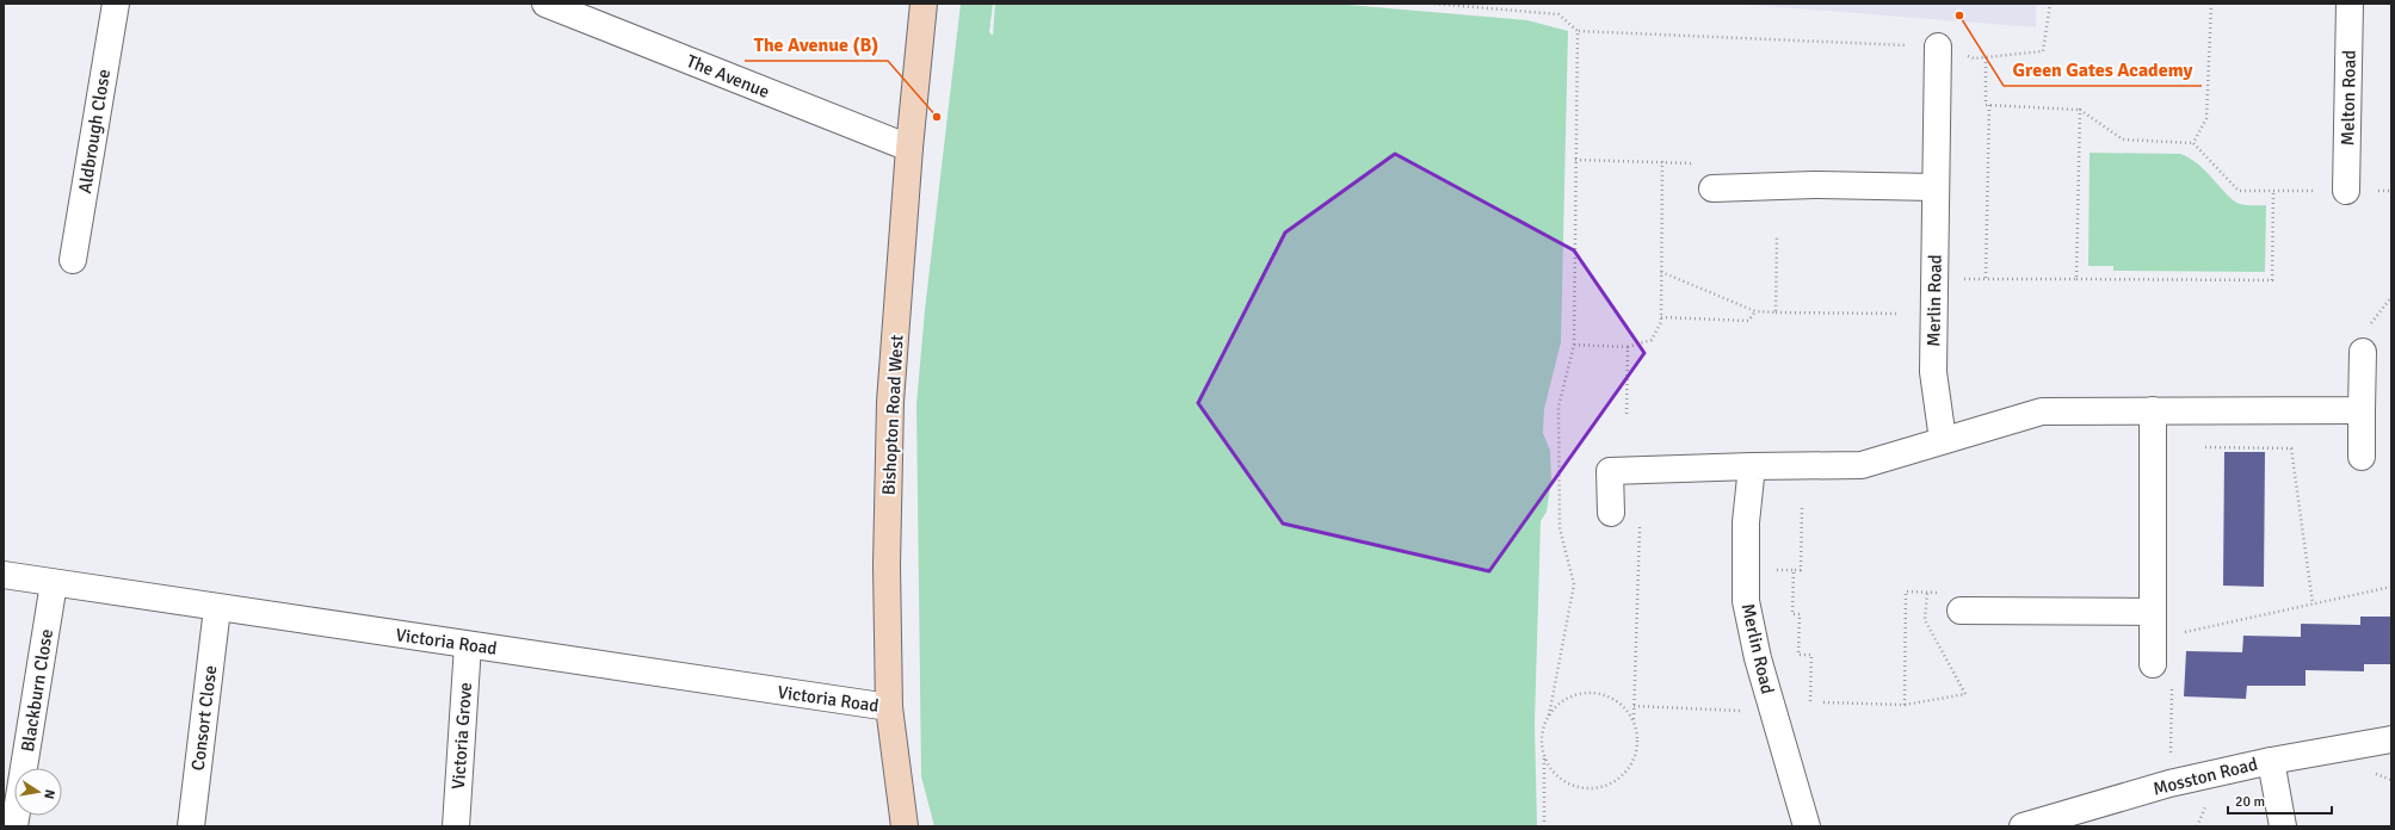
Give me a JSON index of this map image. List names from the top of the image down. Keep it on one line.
{"streets":{"street":["The Avenue","Melton Road","Aldbrough Close","Merlin Road","Bishopton Road West","Victoria Road","Blackburn Close","Consort Close","Victoria Grove","Mosston Road"]},"crossings":[["The Avenue","Bishopton Road West"],["Bishopton Road West","Victoria Road"],["Victoria Road","Blackburn Close"],["Victoria Road","Consort Close"],["Victoria Road","Victoria Grove"]],"places":["Green Gates Academy","The Avenue (B)"],"scale_bar":"20 m","north":"right"}
